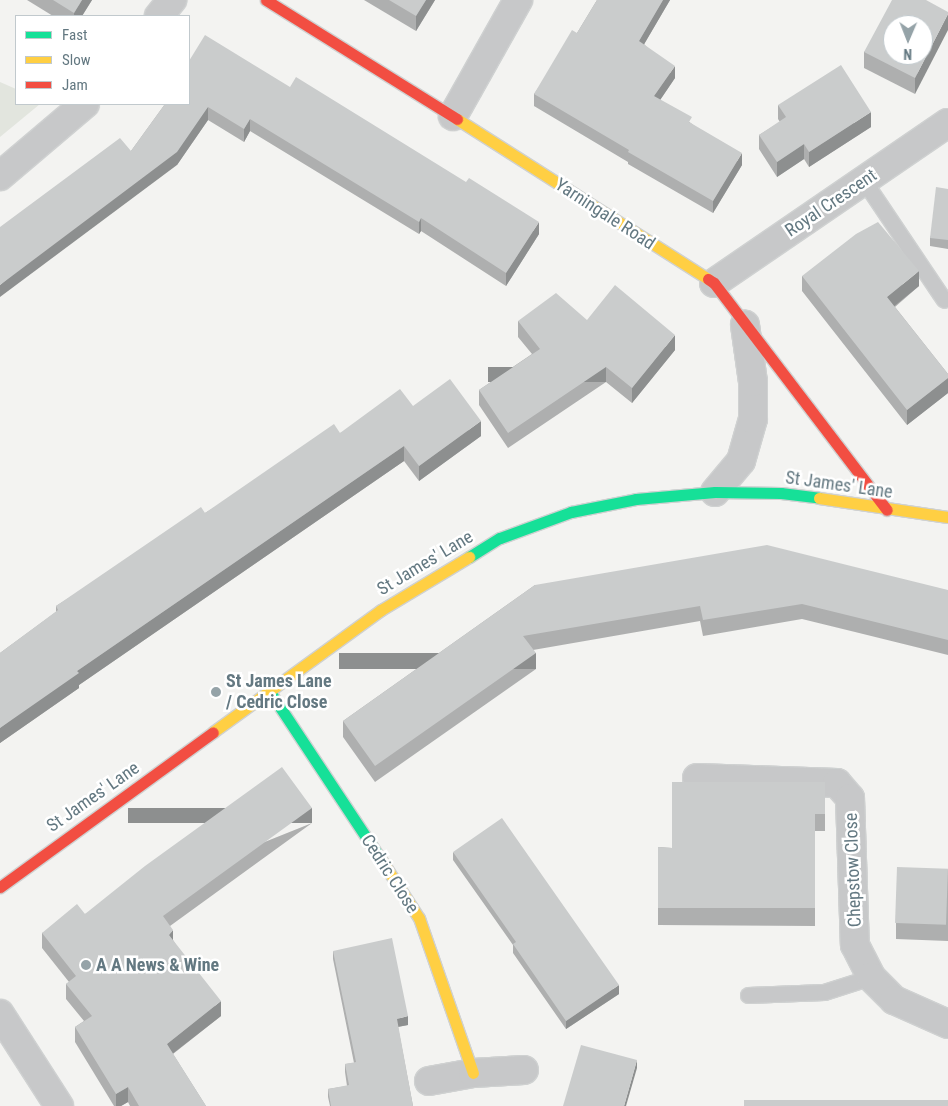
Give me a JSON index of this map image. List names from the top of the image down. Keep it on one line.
{"streets":{"street":["Royal Crescent","Yarningale Road","St James' Lane","Chepstow Close","Cedric Close"]},"crossings":[["Royal Crescent","Yarningale Road"],["Yarningale Road","St James' Lane"],["St James' Lane","Cedric Close"]],"places":["St James Lane / Cedric Close","A A News & Wine"],"legend":["Fast","Slow","Jam"],"north":"bottom"}
